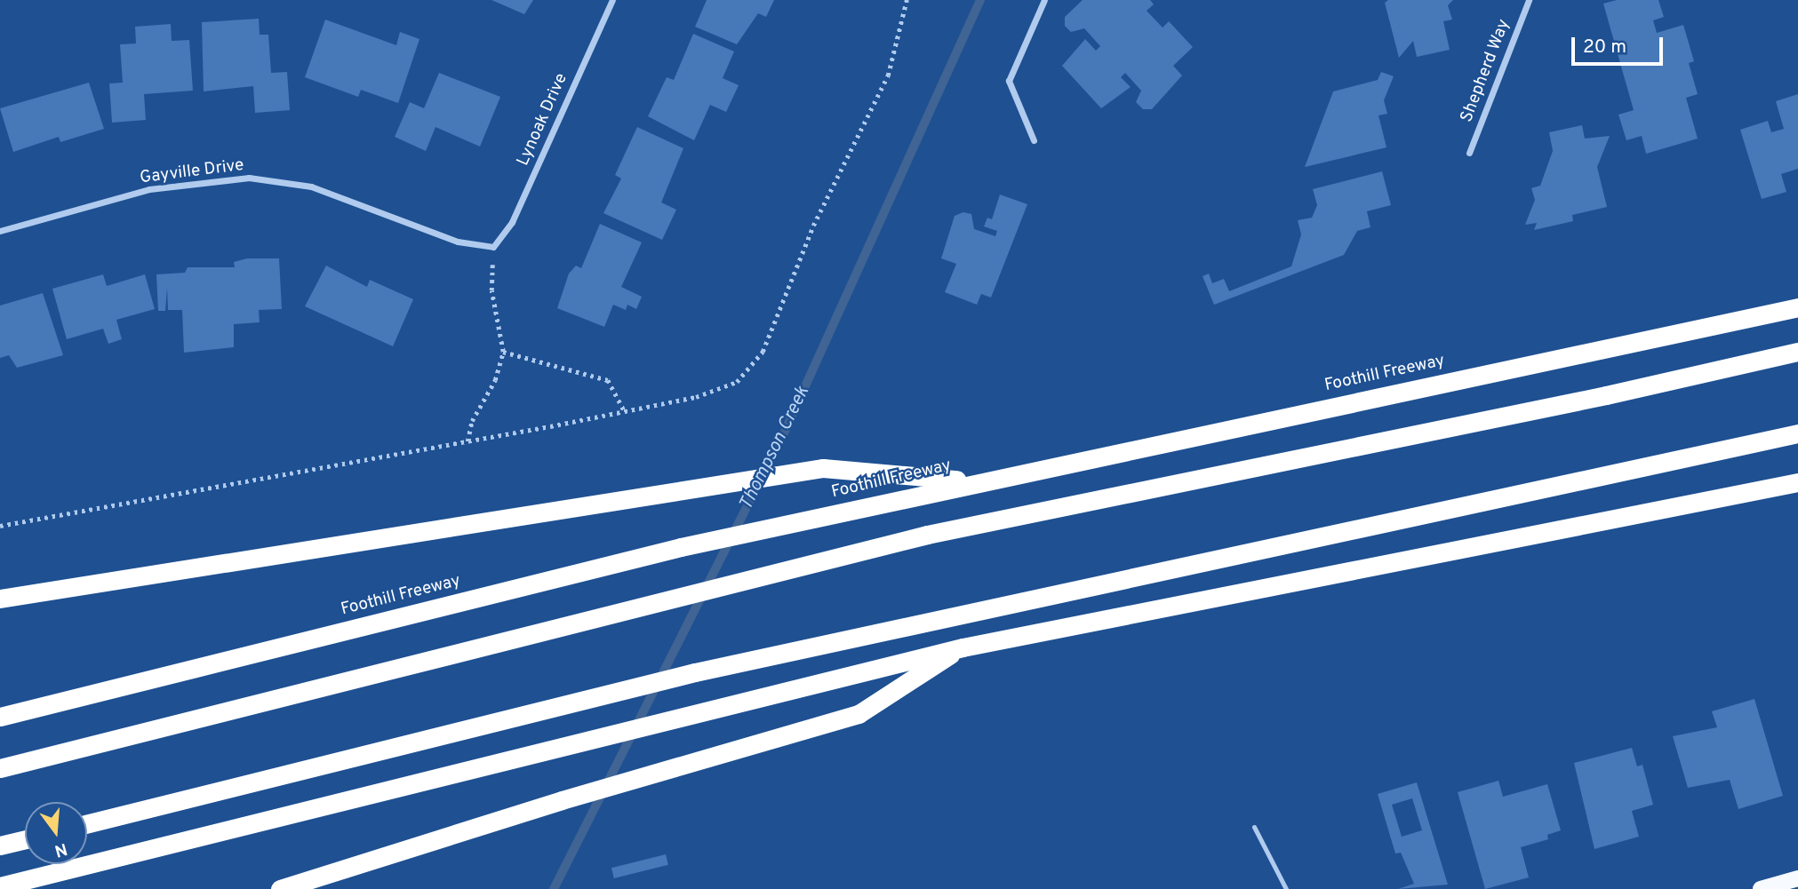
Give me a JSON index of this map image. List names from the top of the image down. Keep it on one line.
{"streets":{"highway":["Foothill Freeway"],"street":["Shepherd Way","Lynoak Drive","Gayville Drive"]},"crossings":[["Lynoak Drive","Gayville Drive"]],"water":["Thompson Creek"],"scale_bar":"20 m","north":"bottom"}
